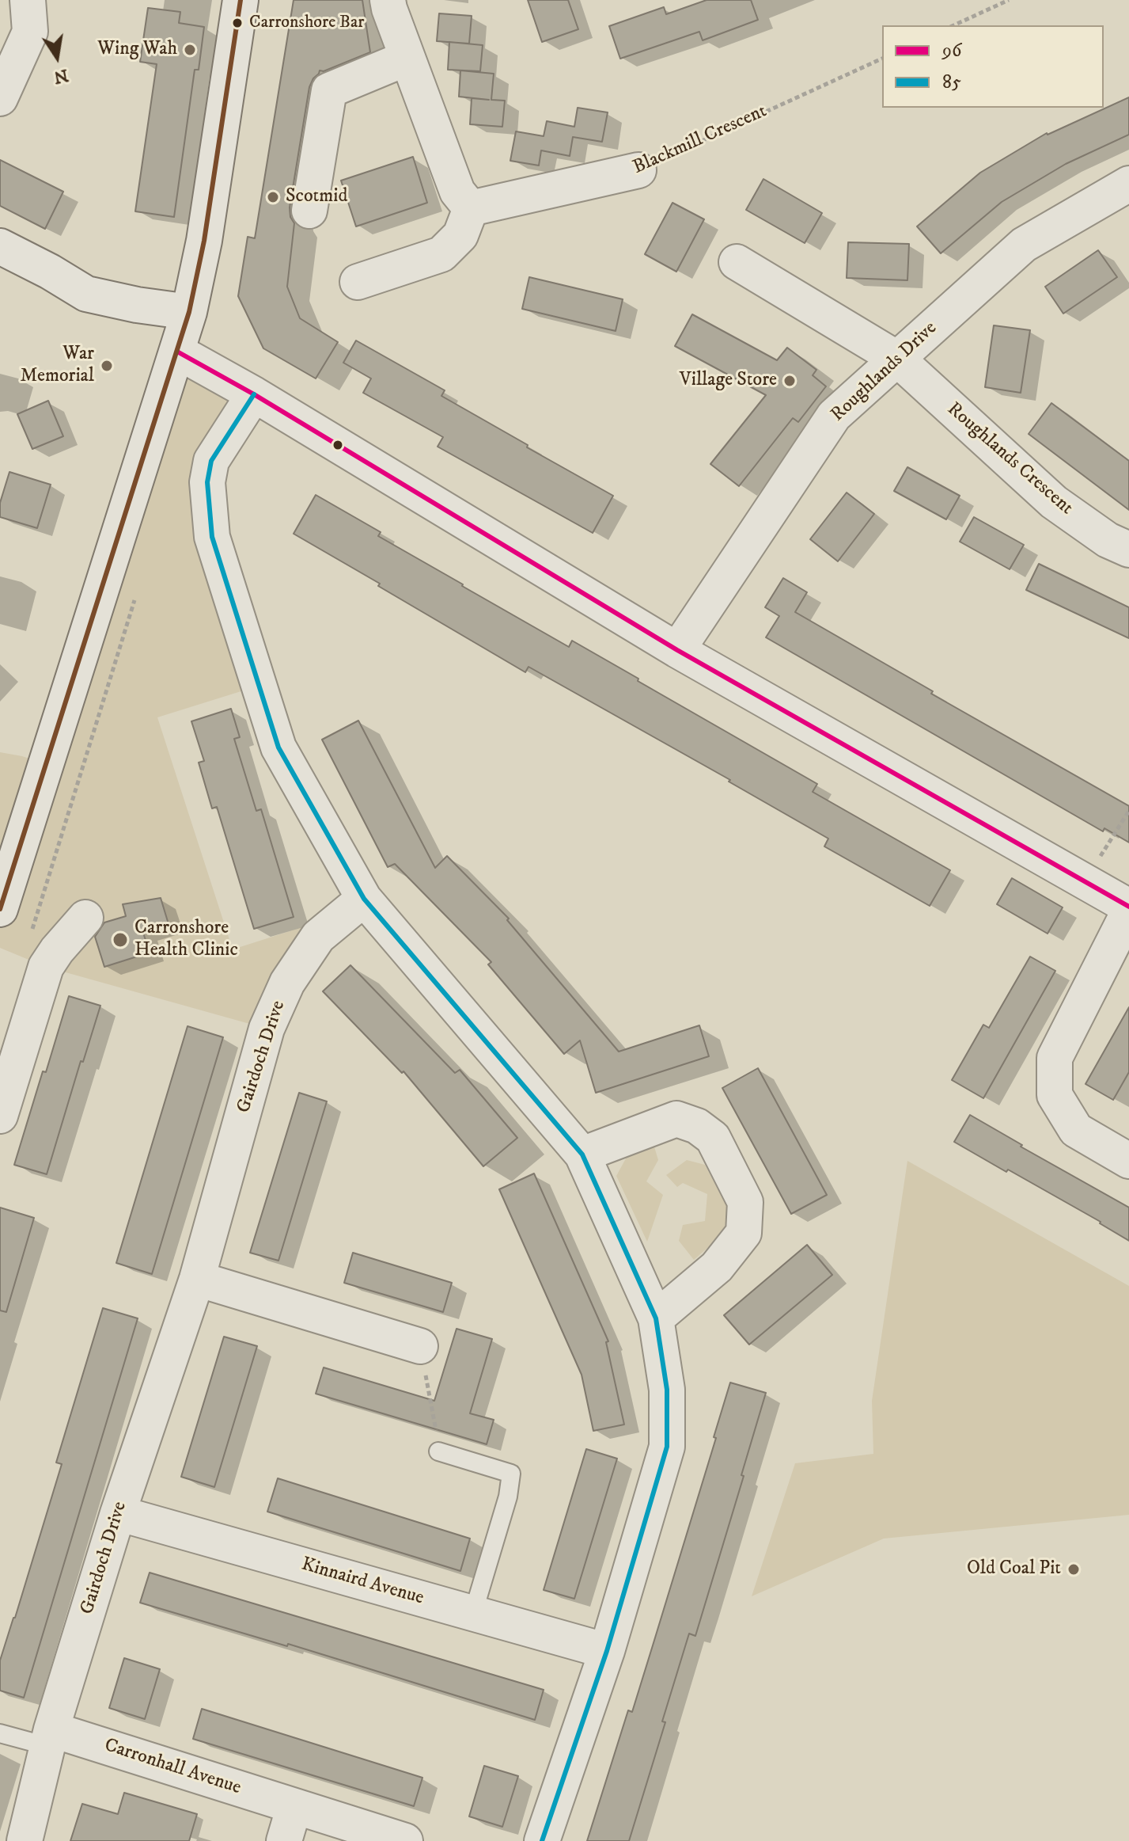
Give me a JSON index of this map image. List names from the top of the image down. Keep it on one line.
{"streets":{"street":["Blackmill Crescent","Roughlands Drive","Roughlands Crescent","Gairdoch Drive","Kinnaird Avenue","Carronhall Avenue"]},"crossings":[["Roughlands Drive","Roughlands Crescent"],["Gairdoch Drive","Kinnaird Avenue"],["Gairdoch Drive","Carronhall Avenue"]],"places":["Carronshore Bar","Wing Wah","Scotmid","War Memorial","Village Store","Carronshore Health Clinic","Old Coal Pit"],"lines":["transit line 96","transit line 85"],"legend":["96","85"],"north":"bottom"}
